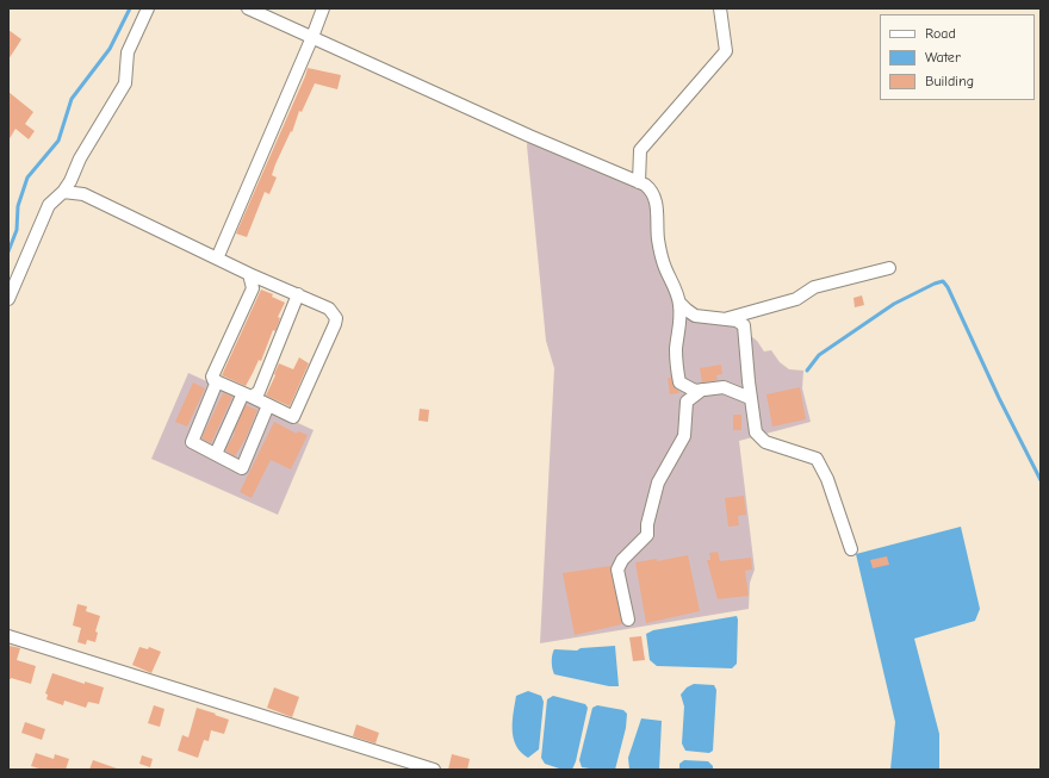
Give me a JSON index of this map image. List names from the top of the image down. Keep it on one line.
{"legend":["Road","Water","Building"]}
